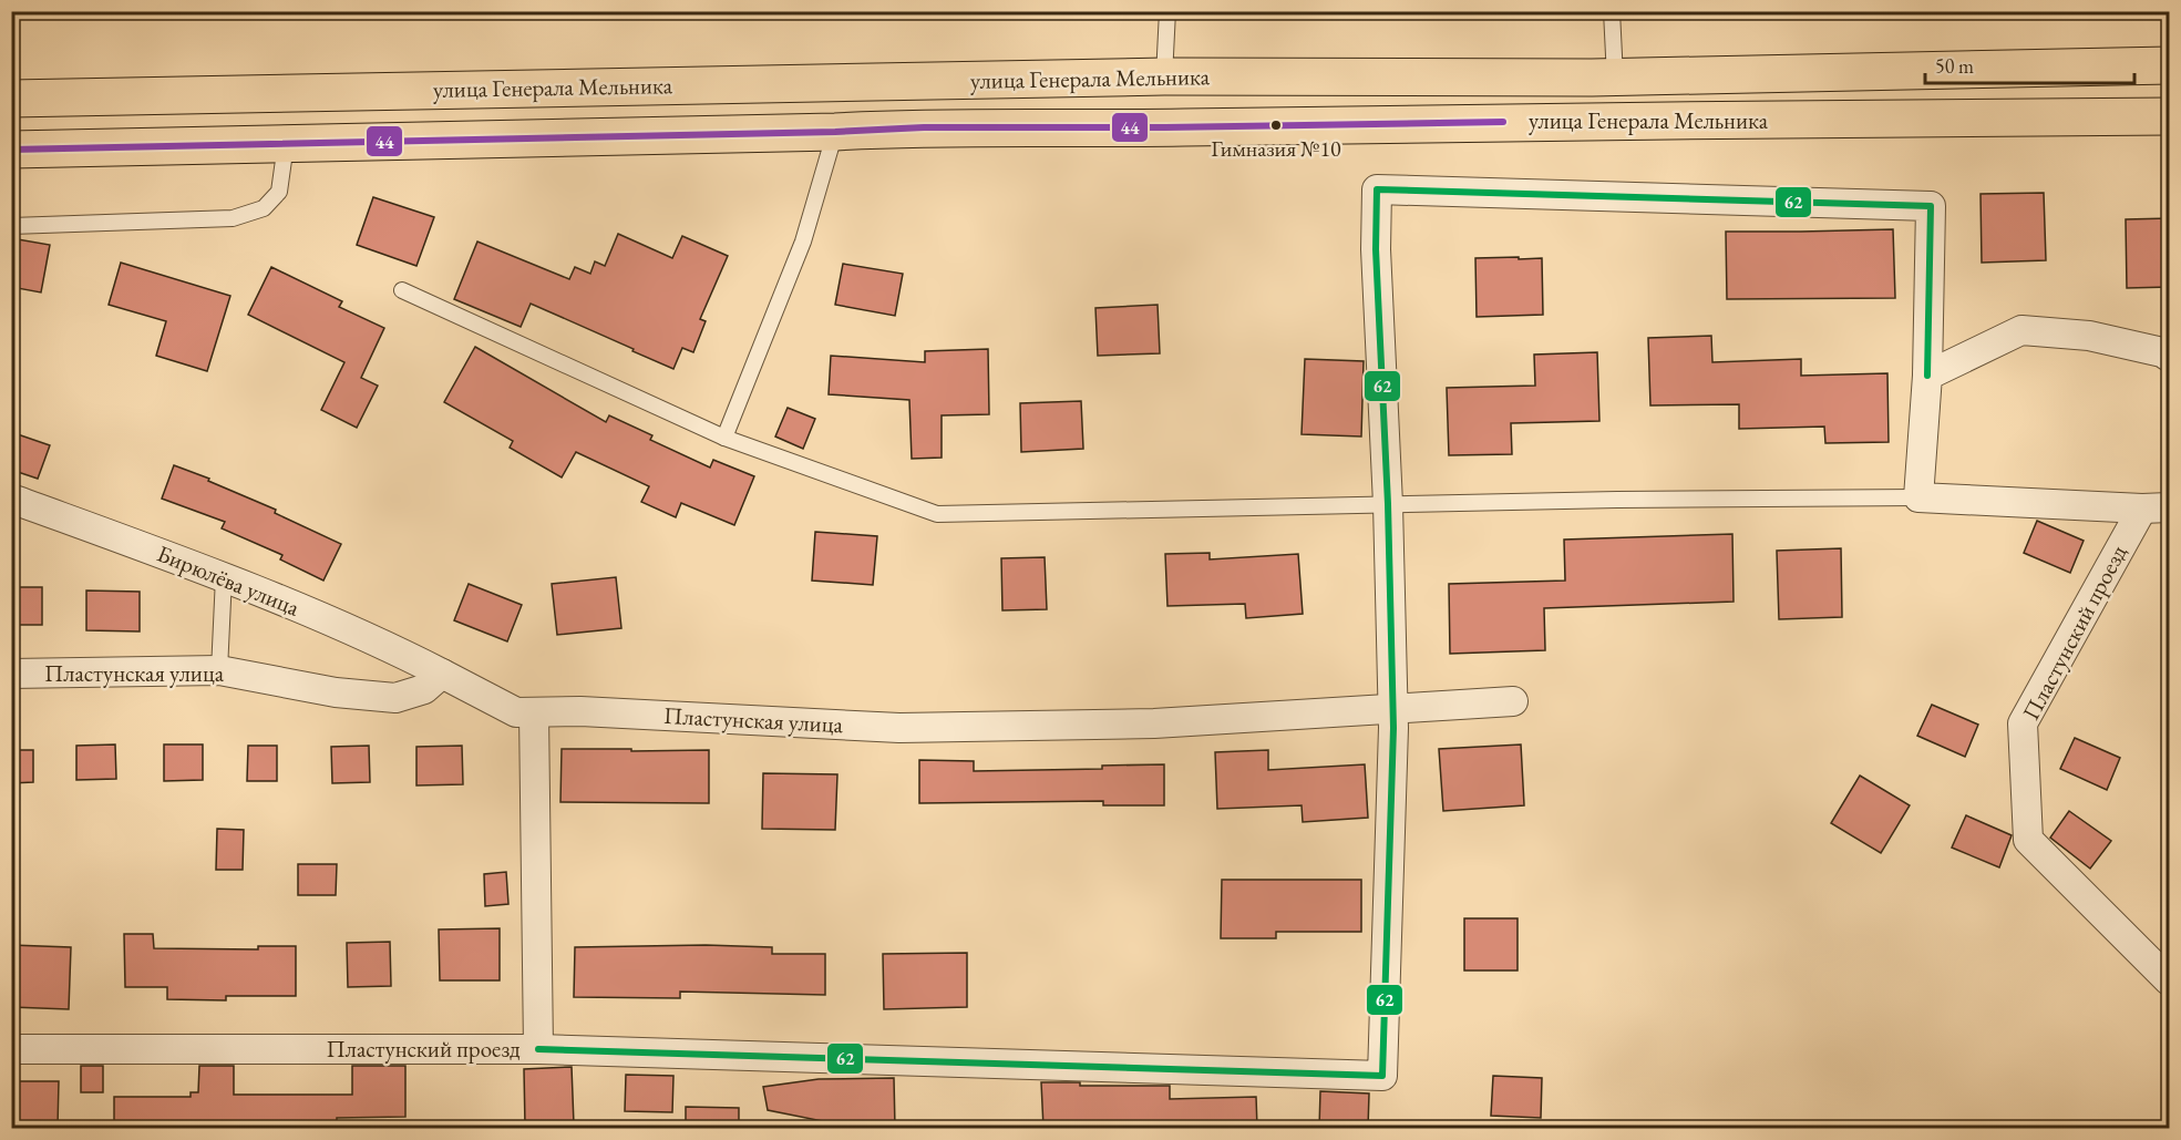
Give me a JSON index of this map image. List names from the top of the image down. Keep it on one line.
{"streets":{"main road":["улица Генерала Мельника"],"street":["Бирюлёва улица","Пластунский проезд","Пластунская улица"]},"crossings":[["Бирюлёва улица","Пластунская улица"],["Пластунский проезд","Пластунская улица"]],"places":["Гимназия №10"],"lines":["transit line 44","transit line 62"],"scale_bar":"50 m"}
